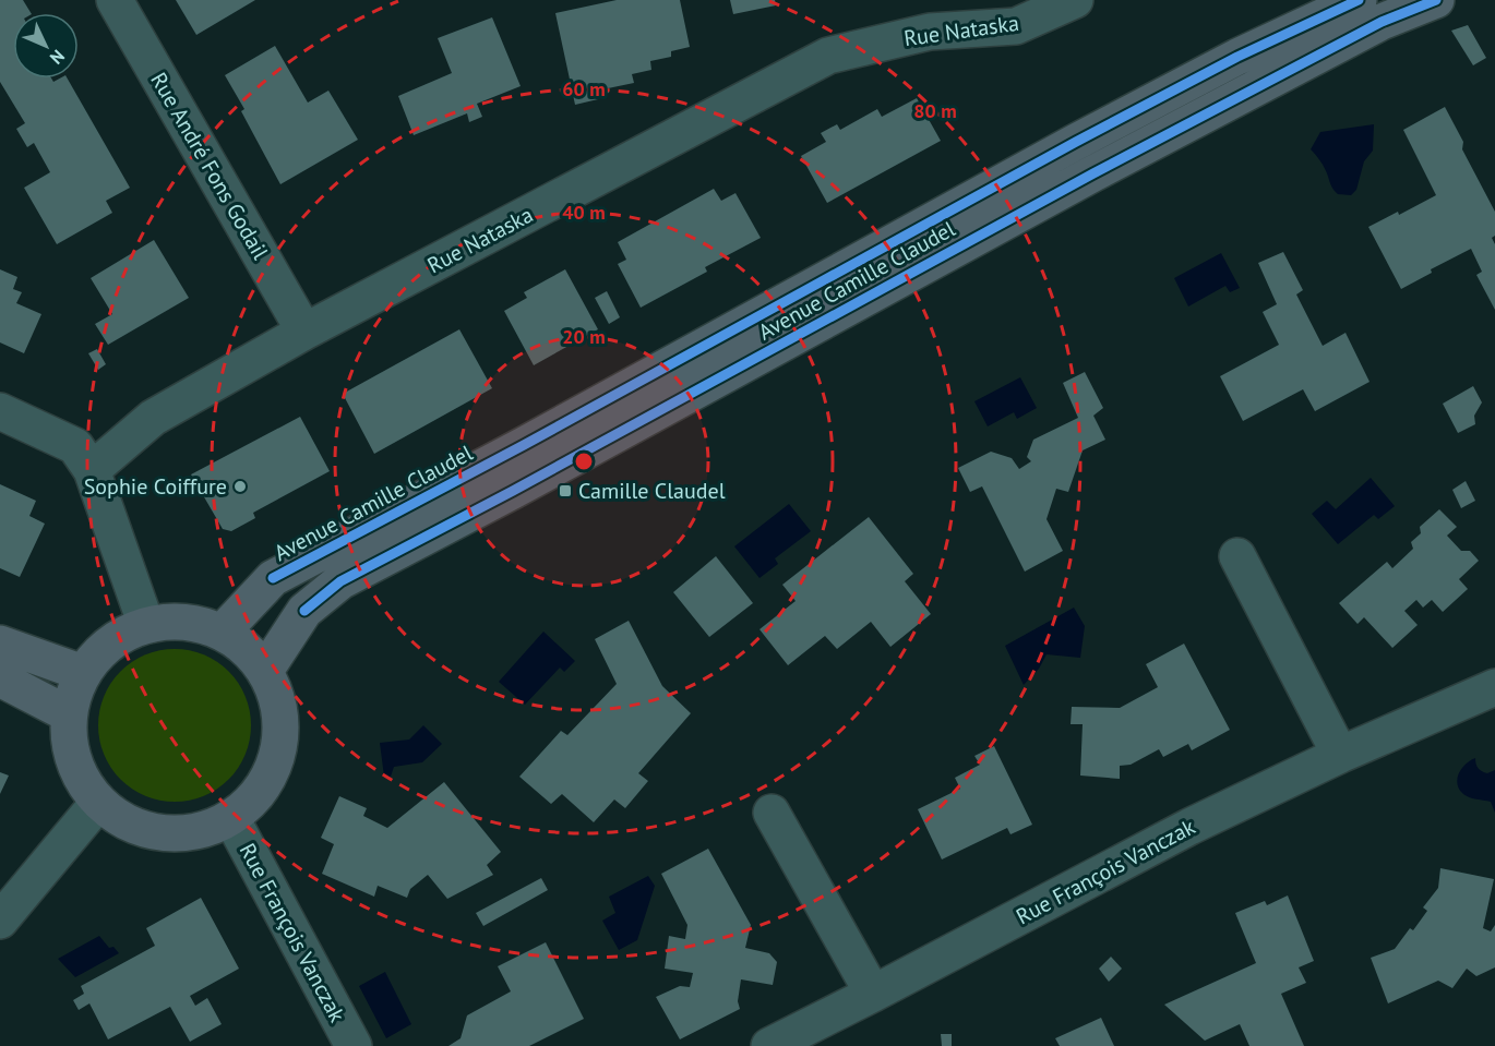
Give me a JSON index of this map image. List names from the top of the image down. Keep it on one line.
{"streets":{"main road":["Avenue Camille Claudel"],"street":["Rue Nataska","Rue André Fons Godail","Rue François Vanczak"]},"crossings":[["Rue Nataska","Rue André Fons Godail"],["Avenue Camille Claudel","Rue François Vanczak"]],"places":{"other":["Sophie Coiffure"],"transit":["Camille Claudel"]},"north":"bottom right","rings":["60 m","80 m","40 m","20 m"]}
